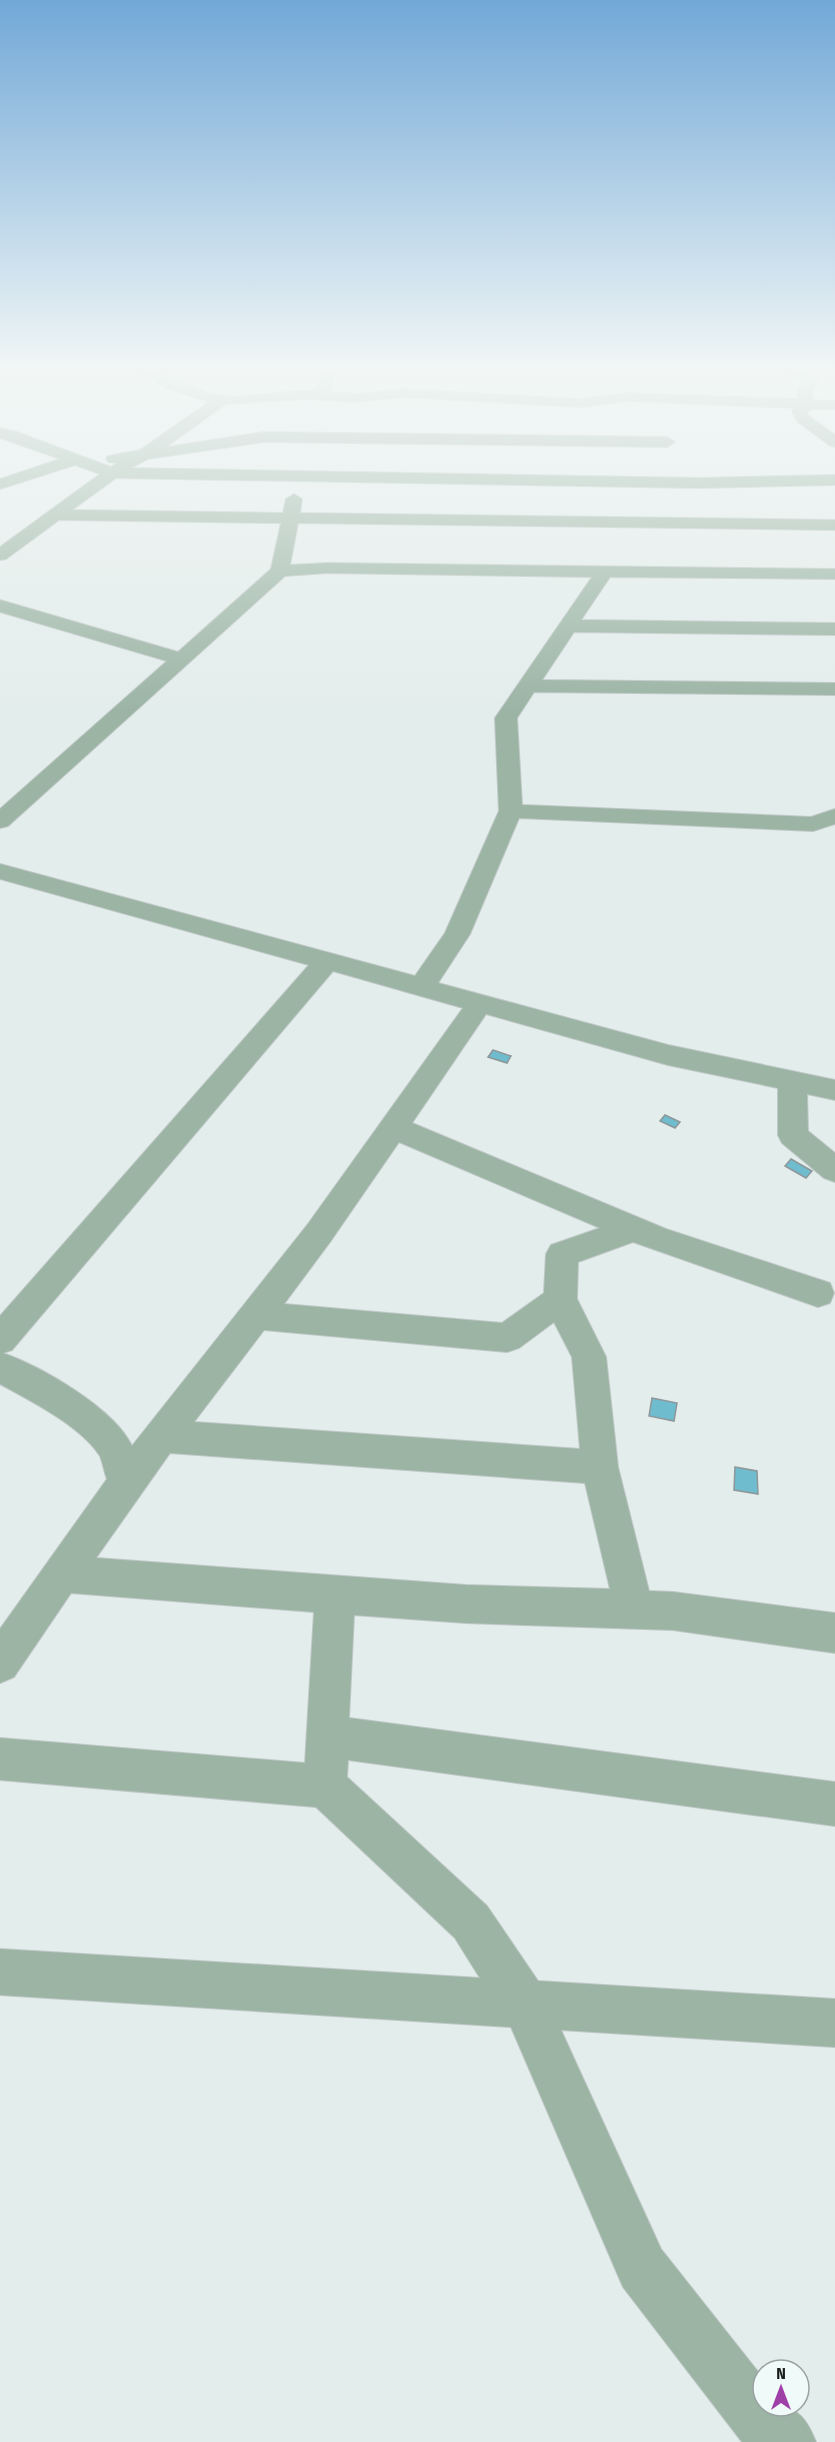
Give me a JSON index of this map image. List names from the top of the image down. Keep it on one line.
{"north":"top"}
